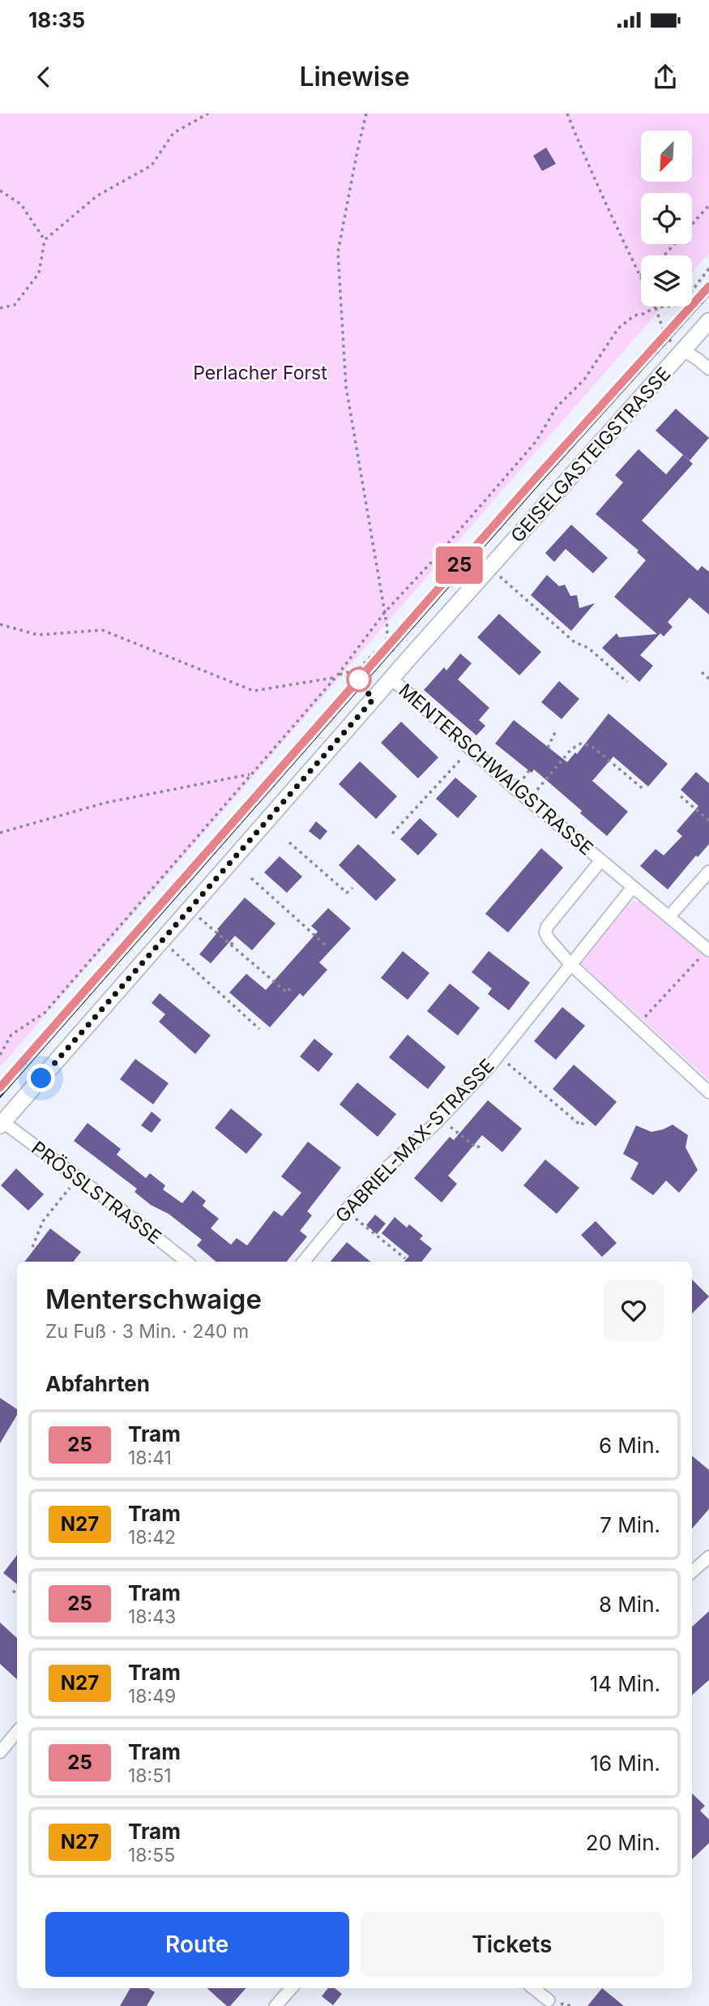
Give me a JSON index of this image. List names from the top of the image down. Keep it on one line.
{"streets":{"main road":["GEISELGASTEIGSTRASSE"],"street":["MENTERSCHWAIGSTRASSE","GABRIEL-MAX-STRASSE","PRÖSSLSTRASSE"]},"crossings":[["GEISELGASTEIGSTRASSE","MENTERSCHWAIGSTRASSE"],["GEISELGASTEIGSTRASSE","PRÖSSLSTRASSE"],["MENTERSCHWAIGSTRASSE","GABRIEL-MAX-STRASSE"]],"parks":["Perlacher Forst"],"lines":["tram line 25"],"north":"bottom left","page":{"status":"18:35","header":"Linewise","on_map":"25","heading":[["Menterschwaige","Zu Fuß · 3 Min. · 240 m"],"Abfahrten"],"list":[{"mark":"25","name":"Tram","note":"18:41","value":"6 Min."},{"mark":"N27","name":"Tram","note":"18:42","value":"7 Min."},{"mark":"25","name":"Tram","note":"18:43","value":"8 Min."},{"mark":"N27","name":"Tram","note":"18:49","value":"14 Min."},{"mark":"25","name":"Tram","note":"18:51","value":"16 Min."},{"mark":"N27","name":"Tram","note":"18:55","value":"20 Min."}],"buttons":["Route","Tickets"]}}
